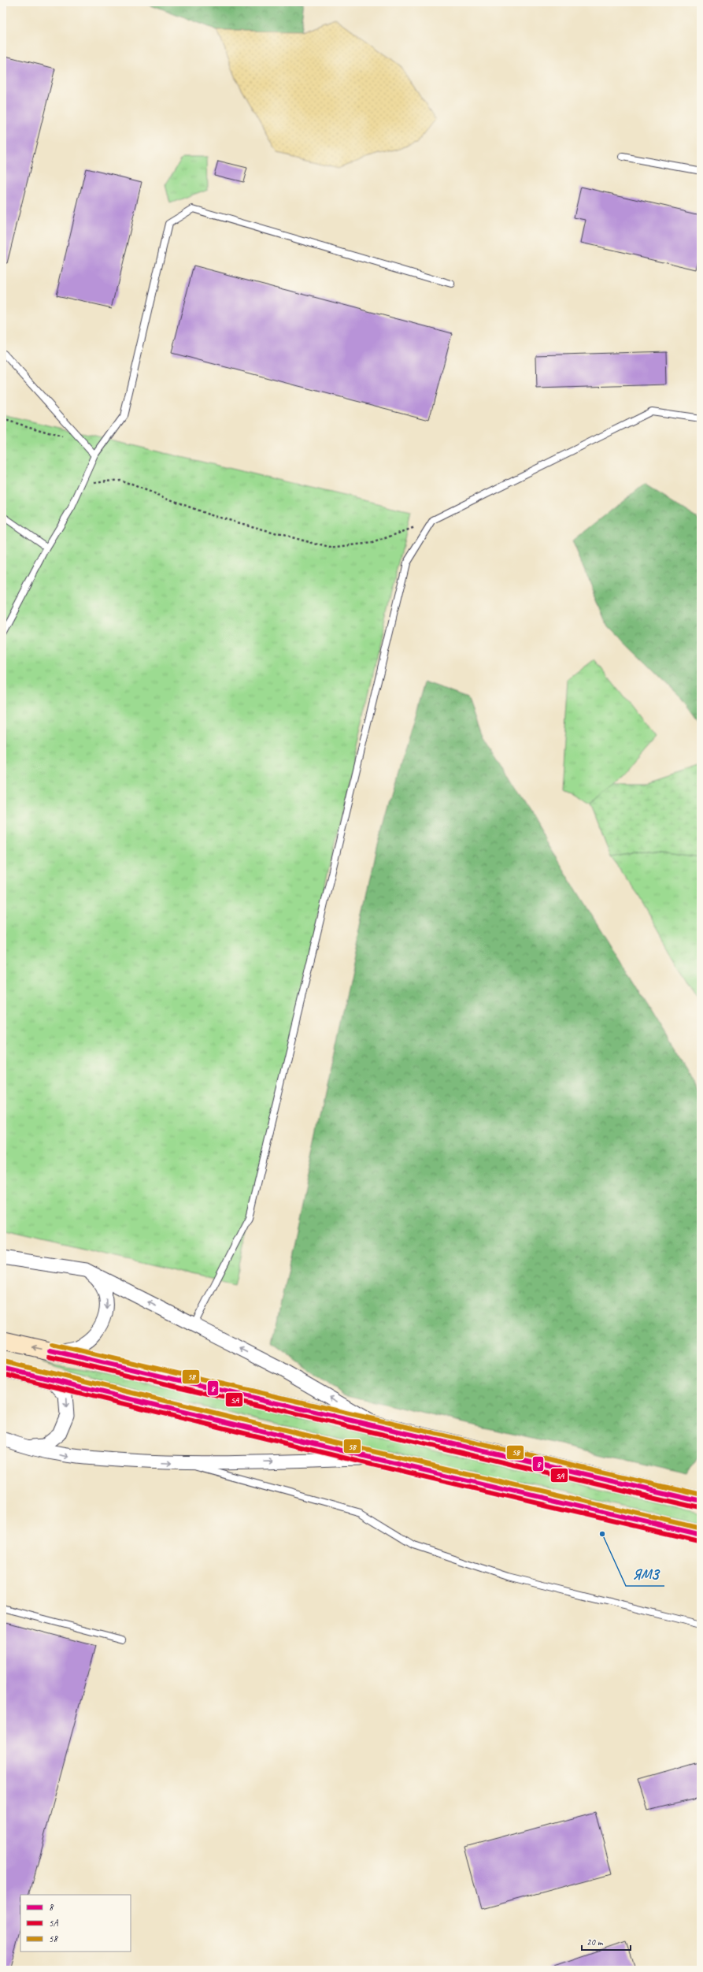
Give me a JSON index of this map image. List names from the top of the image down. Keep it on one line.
{"places":["ЯМЗ"],"lines":["transit line 58","transit line 8","transit line 5А"],"legend":["8","5А","58"],"scale_bar":"20 m"}
